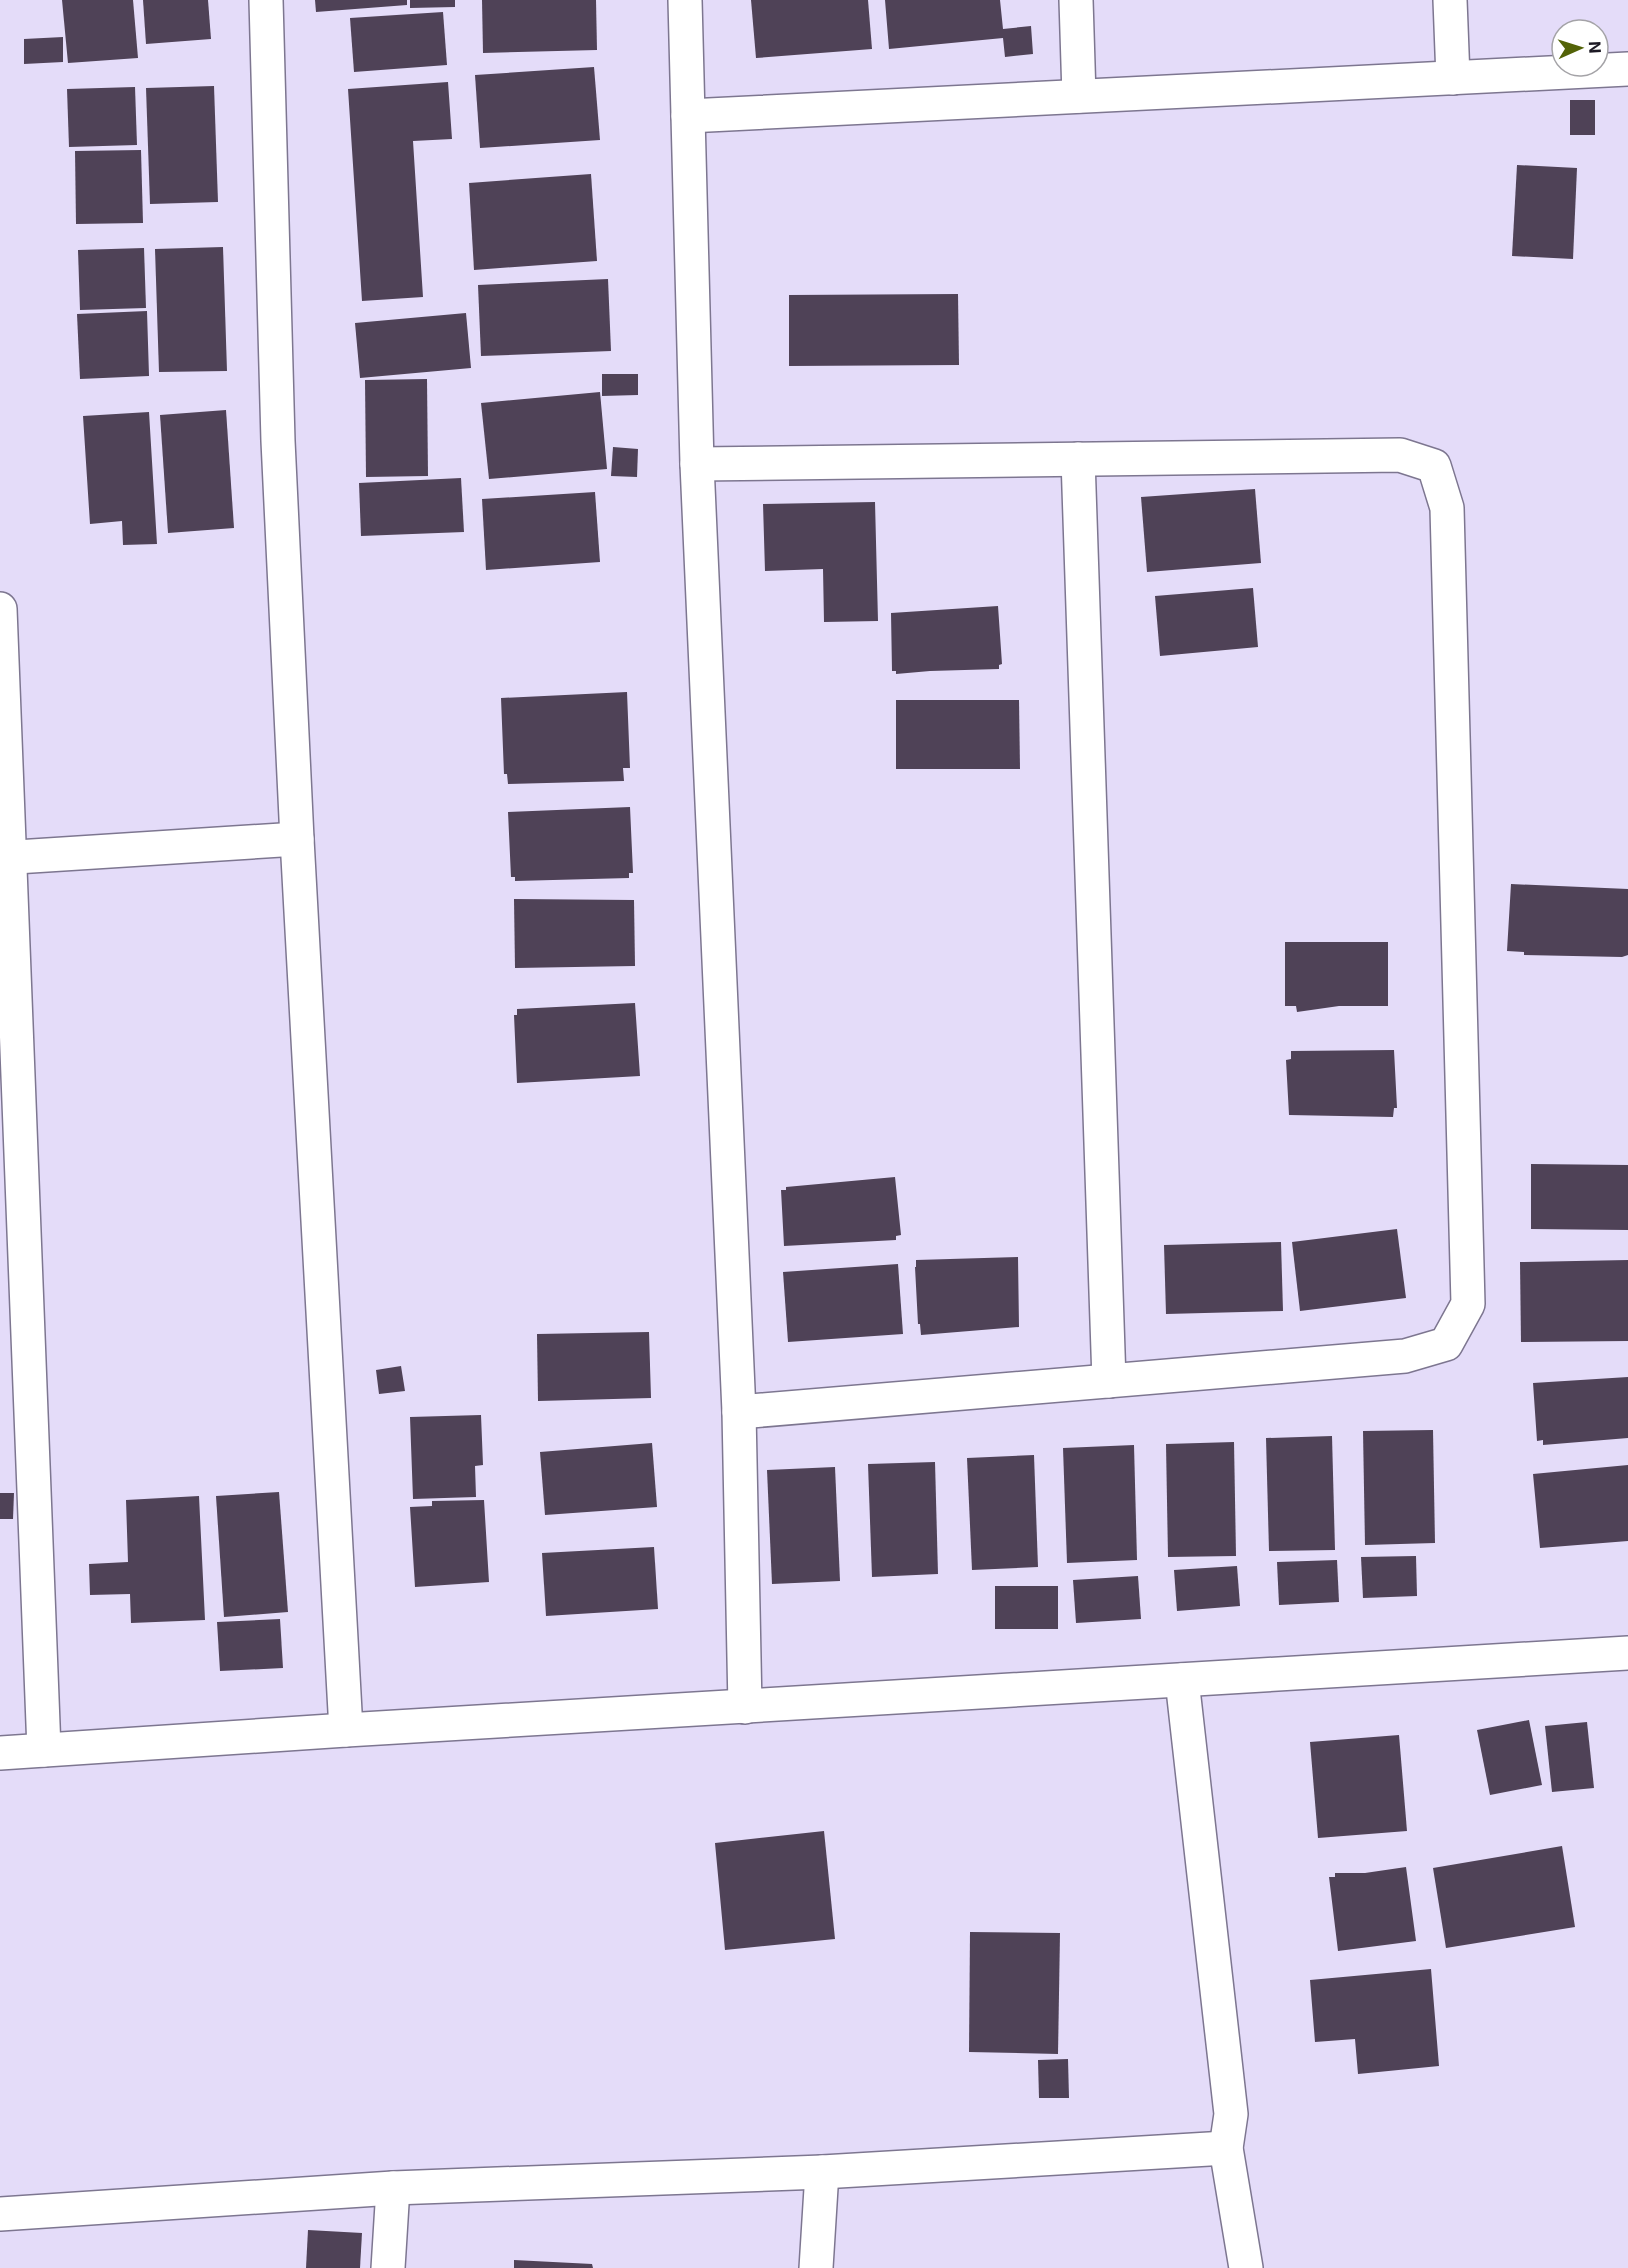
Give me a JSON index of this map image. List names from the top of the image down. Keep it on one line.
{"north":"right"}
